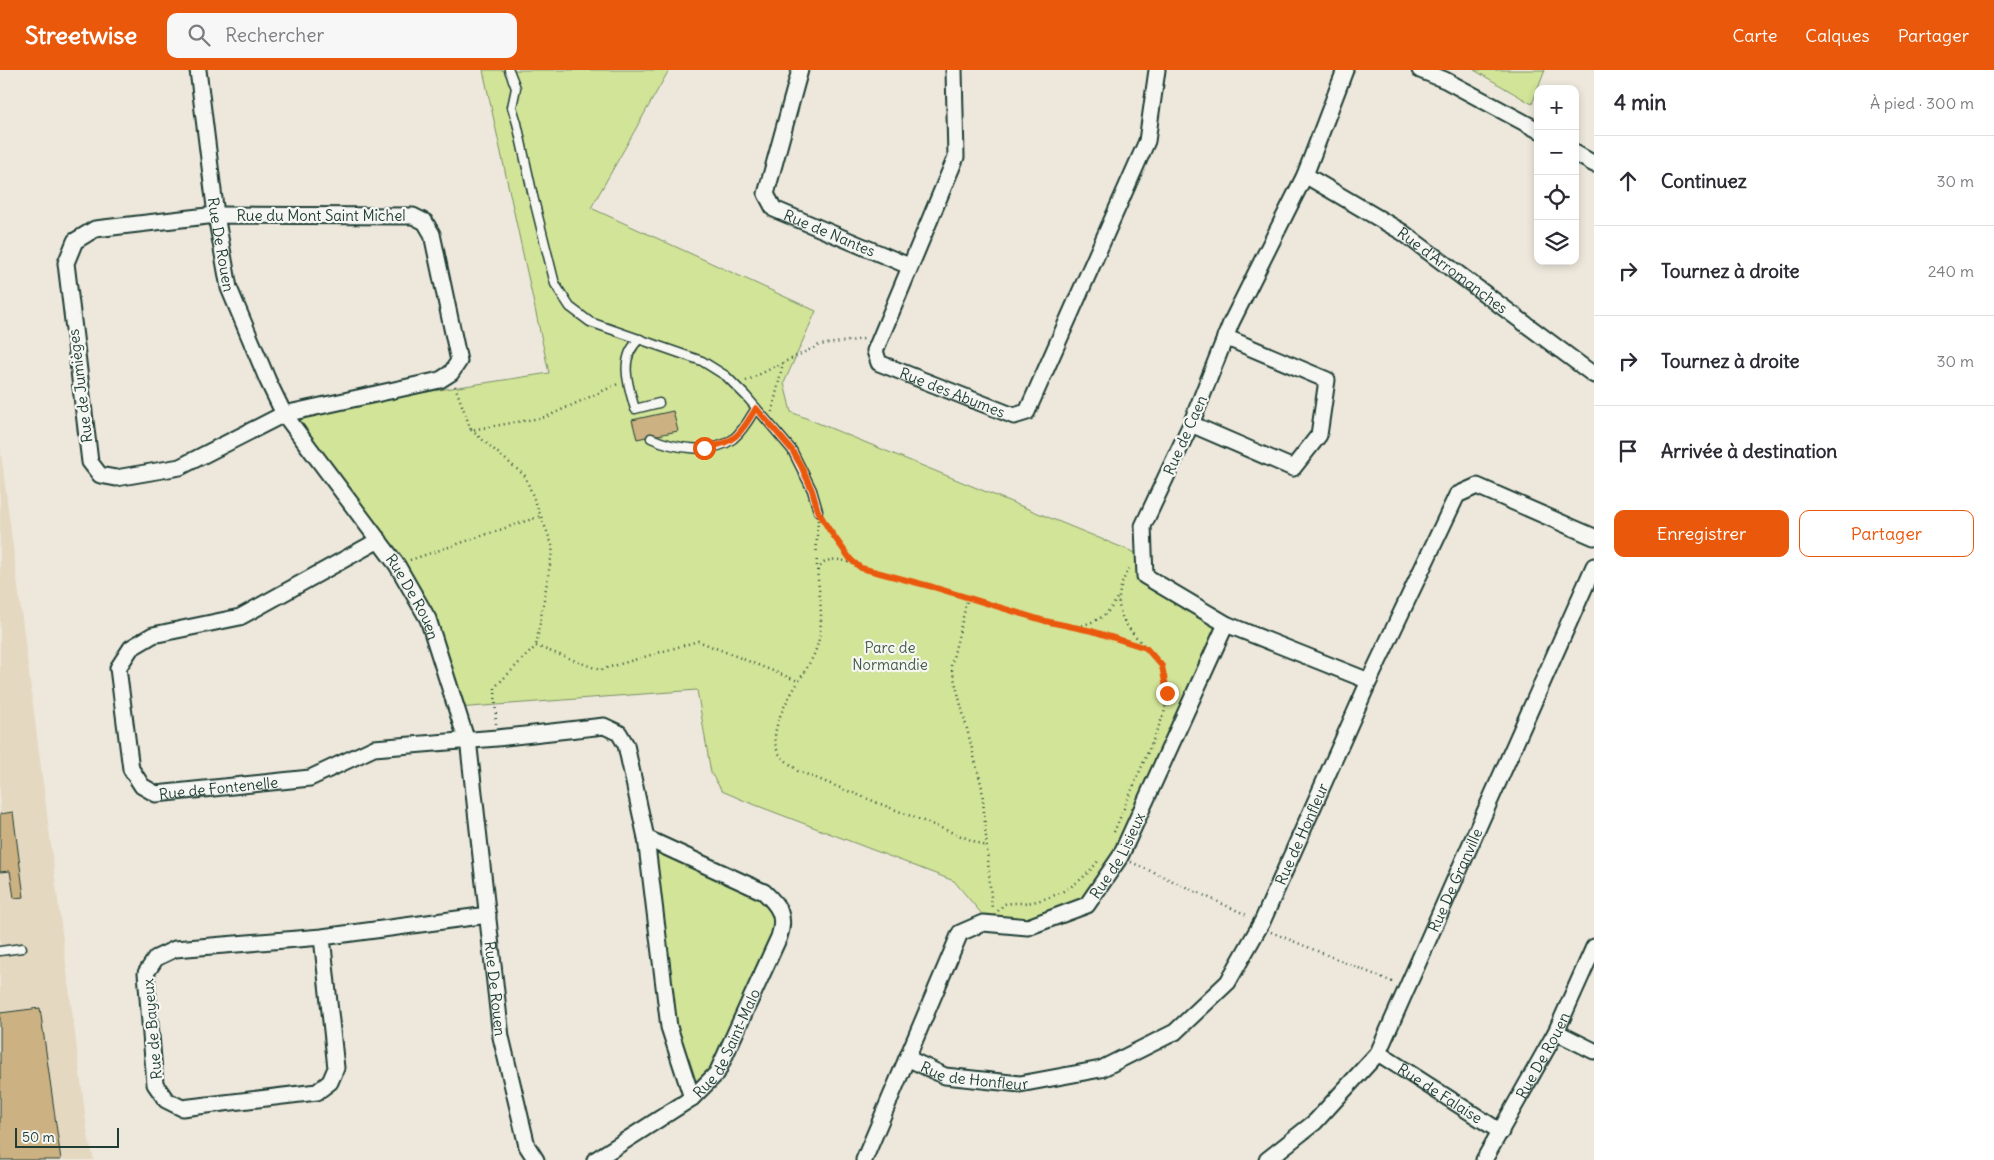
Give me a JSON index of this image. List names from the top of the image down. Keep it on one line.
{"streets":{"street":["Rue du Mont Saint Michel","Rue de Nantes","Rue De Rouen","Rue d'Arromanches","Rue de Jumièges","Rue des Abymes","Rue de Caen","Rue de Fontenelle","Rue de Honfleur","Rue de Lisieux","Rue De Granville","Rue de Bayeux","Rue de Saint-Malo","Rue de Falaise"]},"crossings":[["Rue du Mont Saint Michel","Rue De Rouen"],["Rue du Mont Saint Michel","Rue de Jumièges"],["Rue de Nantes","Rue des Abymes"],["Rue De Rouen","Rue de Jumièges"],["Rue De Rouen","Rue de Fontenelle"],["Rue De Rouen","Rue de Bayeux"],["Rue De Rouen","Rue de Saint-Malo"],["Rue De Rouen","Rue de Falaise"],["Rue d'Arromanches","Rue de Caen"],["Rue de Caen","Rue de Honfleur"],["Rue de Caen","Rue de Lisieux"],["Rue de Fontenelle","Rue de Saint-Malo"],["Rue de Honfleur","Rue de Lisieux"],["Rue De Granville","Rue de Falaise"]],"parks":["Parc de Normandie"],"scale_bar":"50 m","page":{"header":"Streetwise","search":"Rechercher","nav":["Carte","Calques","Partager"],"heading":["4 min","À pied · 300 m"],"map_buttons":["+","−"],"list":[["Continuez","30 m"],["Tournez à droite","240 m"],["Tournez à droite","30 m"],"Arrivée à destination"],"buttons":["Enregistrer","Partager"],"scale":"50 m"}}
